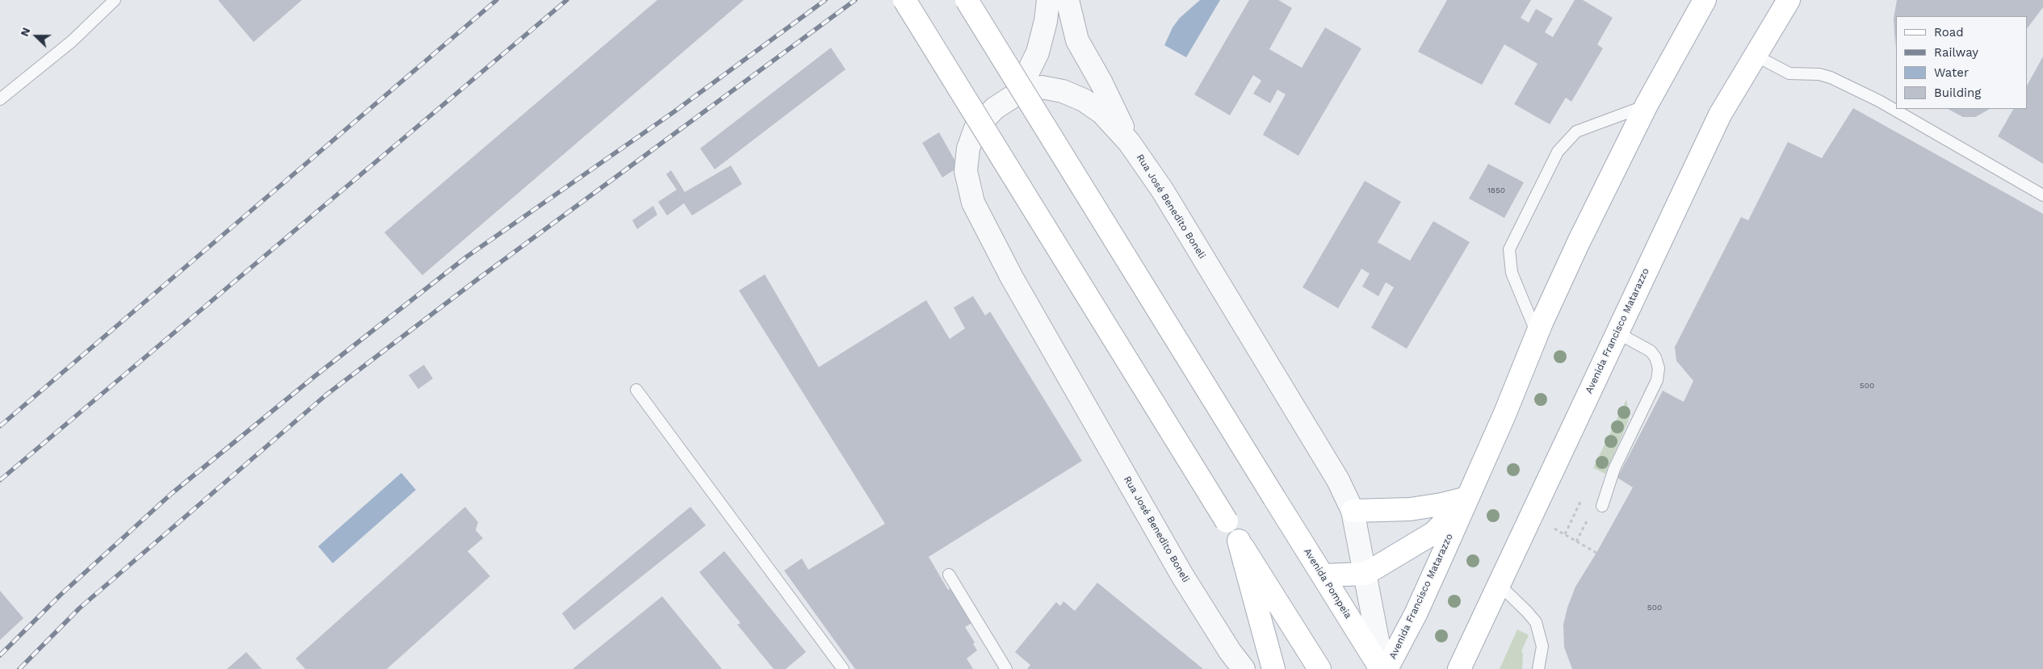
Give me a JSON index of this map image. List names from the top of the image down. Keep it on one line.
{"streets":{"main road":["Avenida Francisco Matarazzo","Avenida Pompeia"],"street":["Rua José Benedito Boneli"]},"crossings":[["Rua José Benedito Boneli","Avenida Pompeia"]],"house_numbers":["1850","500","500"],"legend":["Road","Railway","Water","Building"],"north":"left"}
